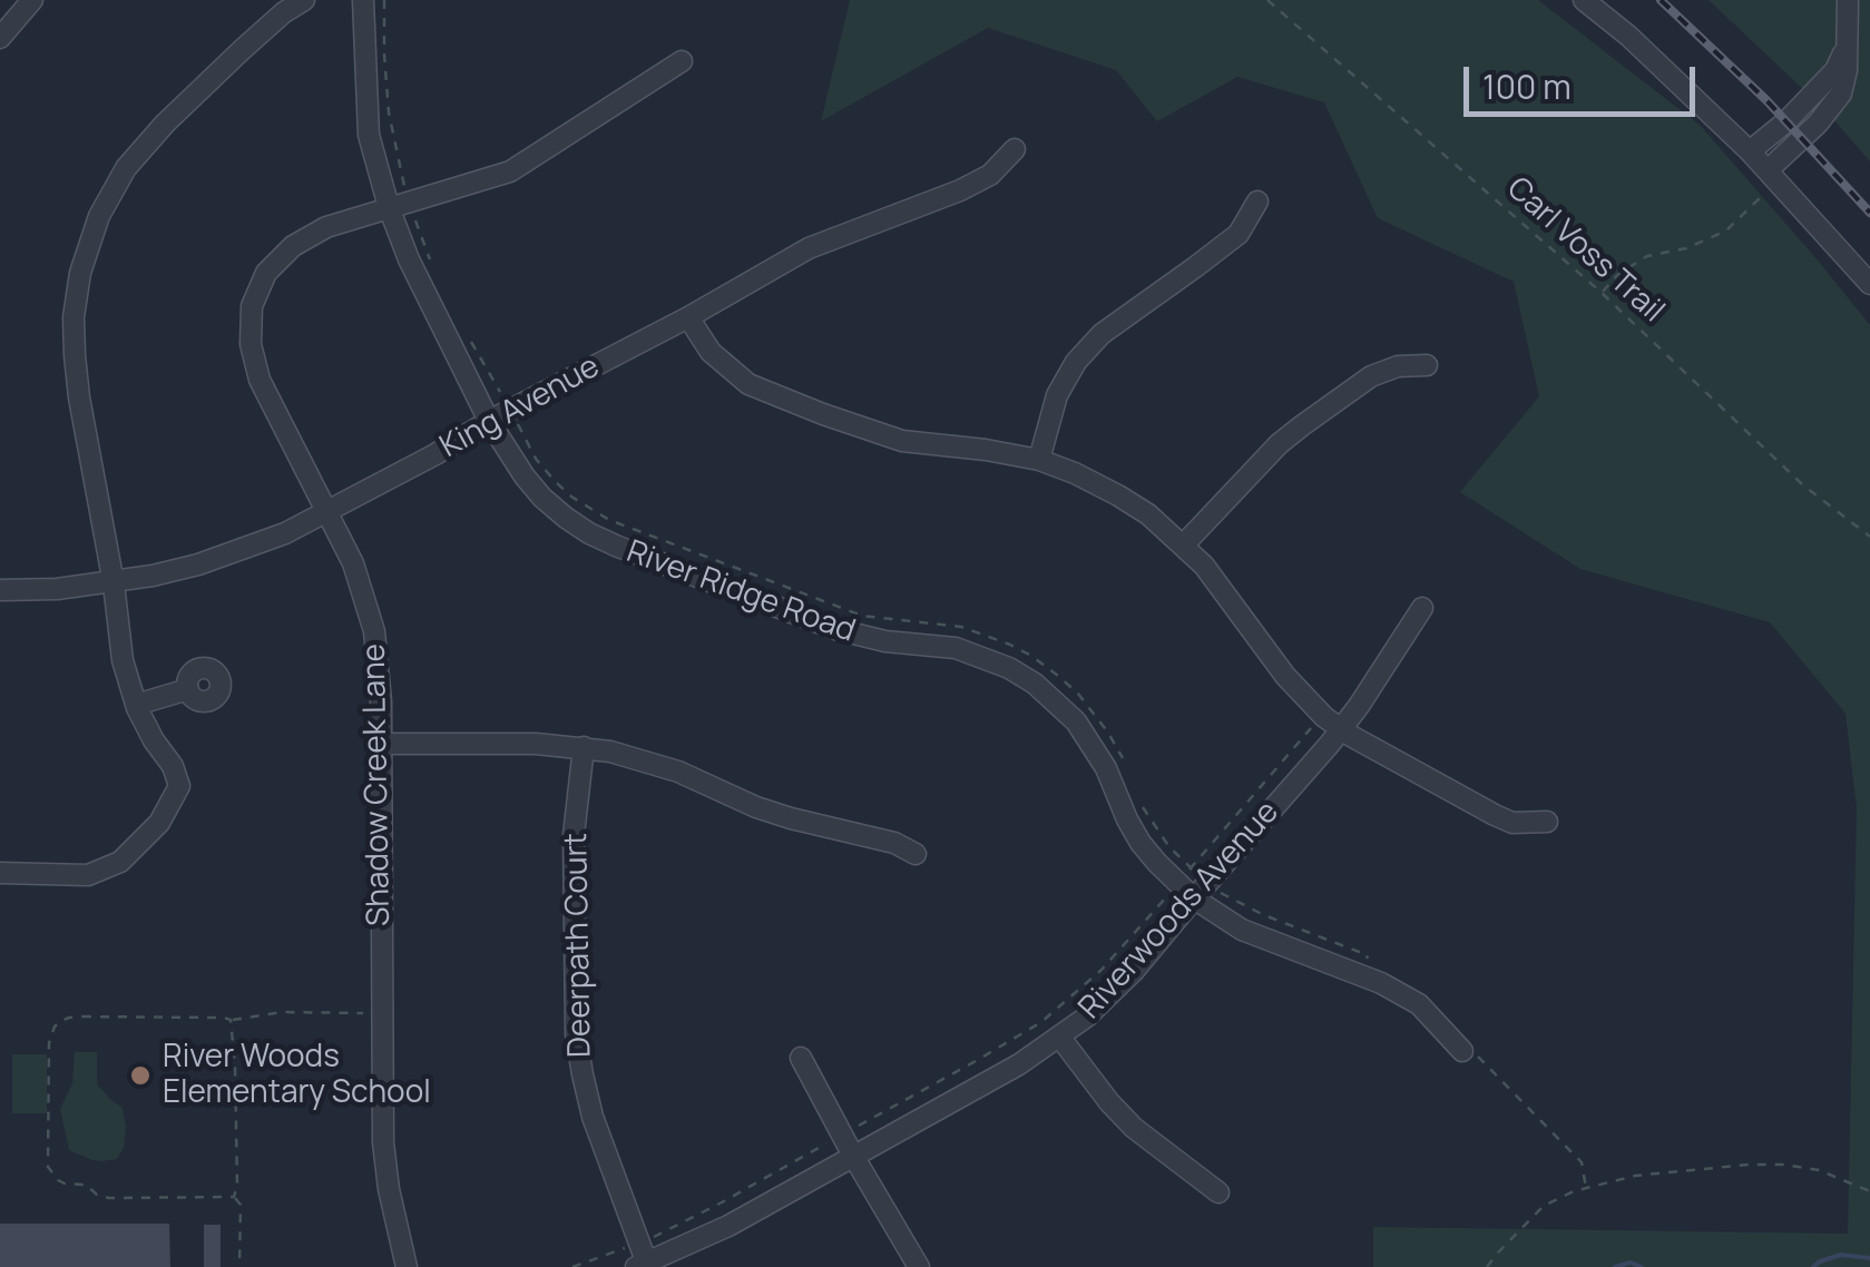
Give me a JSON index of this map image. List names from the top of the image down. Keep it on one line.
{"streets":{"street":["King Avenue","River Ridge Road","Shadow Creek Lane","Riverwoods Avenue","Deerpath Court"],"path":["Carl Voss Trail"]},"crossings":[["King Avenue","River Ridge Road"],["King Avenue","Shadow Creek Lane"],["River Ridge Road","Shadow Creek Lane"],["River Ridge Road","Riverwoods Avenue"],["Riverwoods Avenue","Deerpath Court"]],"places":["River Woods Elementary School"],"scale_bar":"100 m"}
